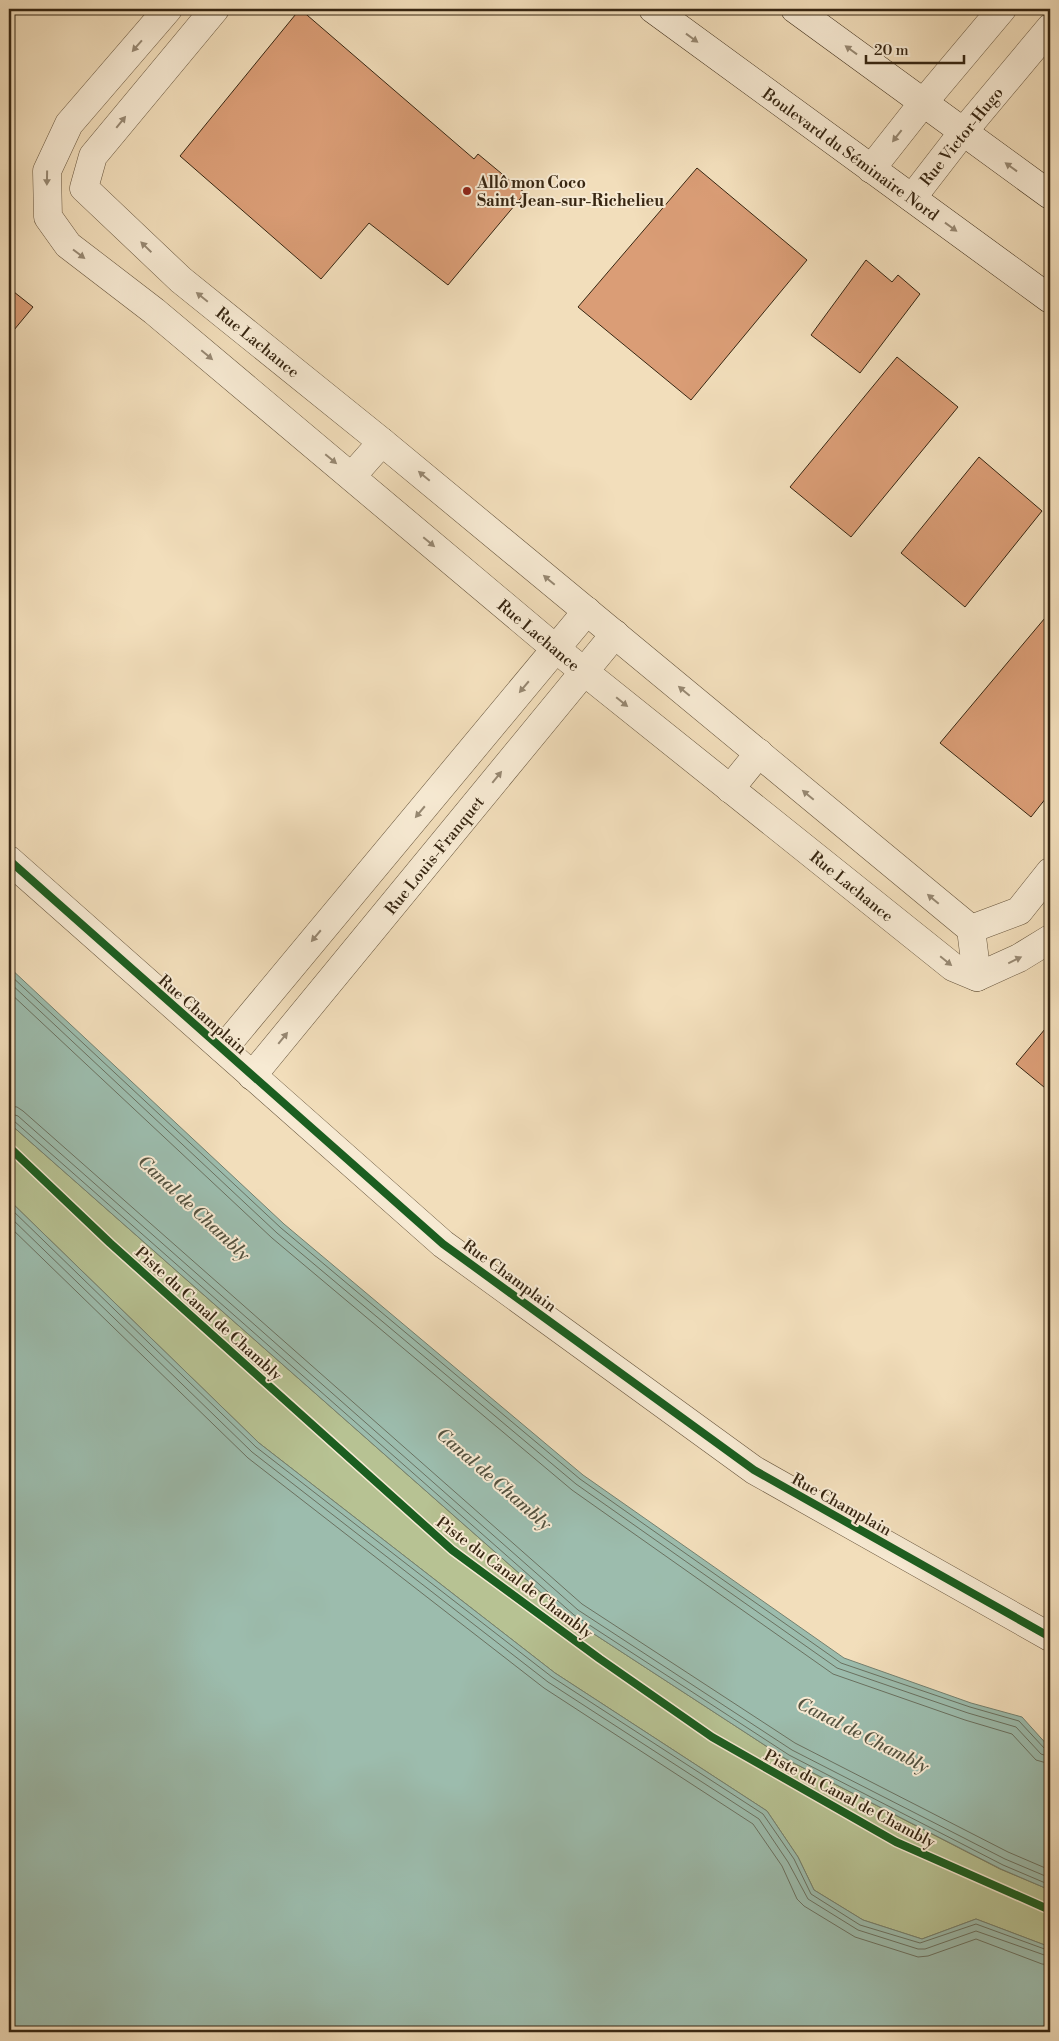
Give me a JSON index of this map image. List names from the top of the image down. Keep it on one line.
{"streets":{"street":["Rue Victor-Hugo","Boulevard du Séminaire Nord","Rue Lachance","Rue Louis-Franquet","Rue Champlain"],"cycle path":["Piste du Canal de Chambly"]},"crossings":[["Rue Victor-Hugo","Boulevard du Séminaire Nord"],["Rue Lachance","Rue Louis-Franquet"],["Rue Louis-Franquet","Rue Champlain"]],"water":["Canal de Chambly"],"places":["Allô mon Coco Saint-Jean-sur-Richelieu"],"scale_bar":"20 m"}
